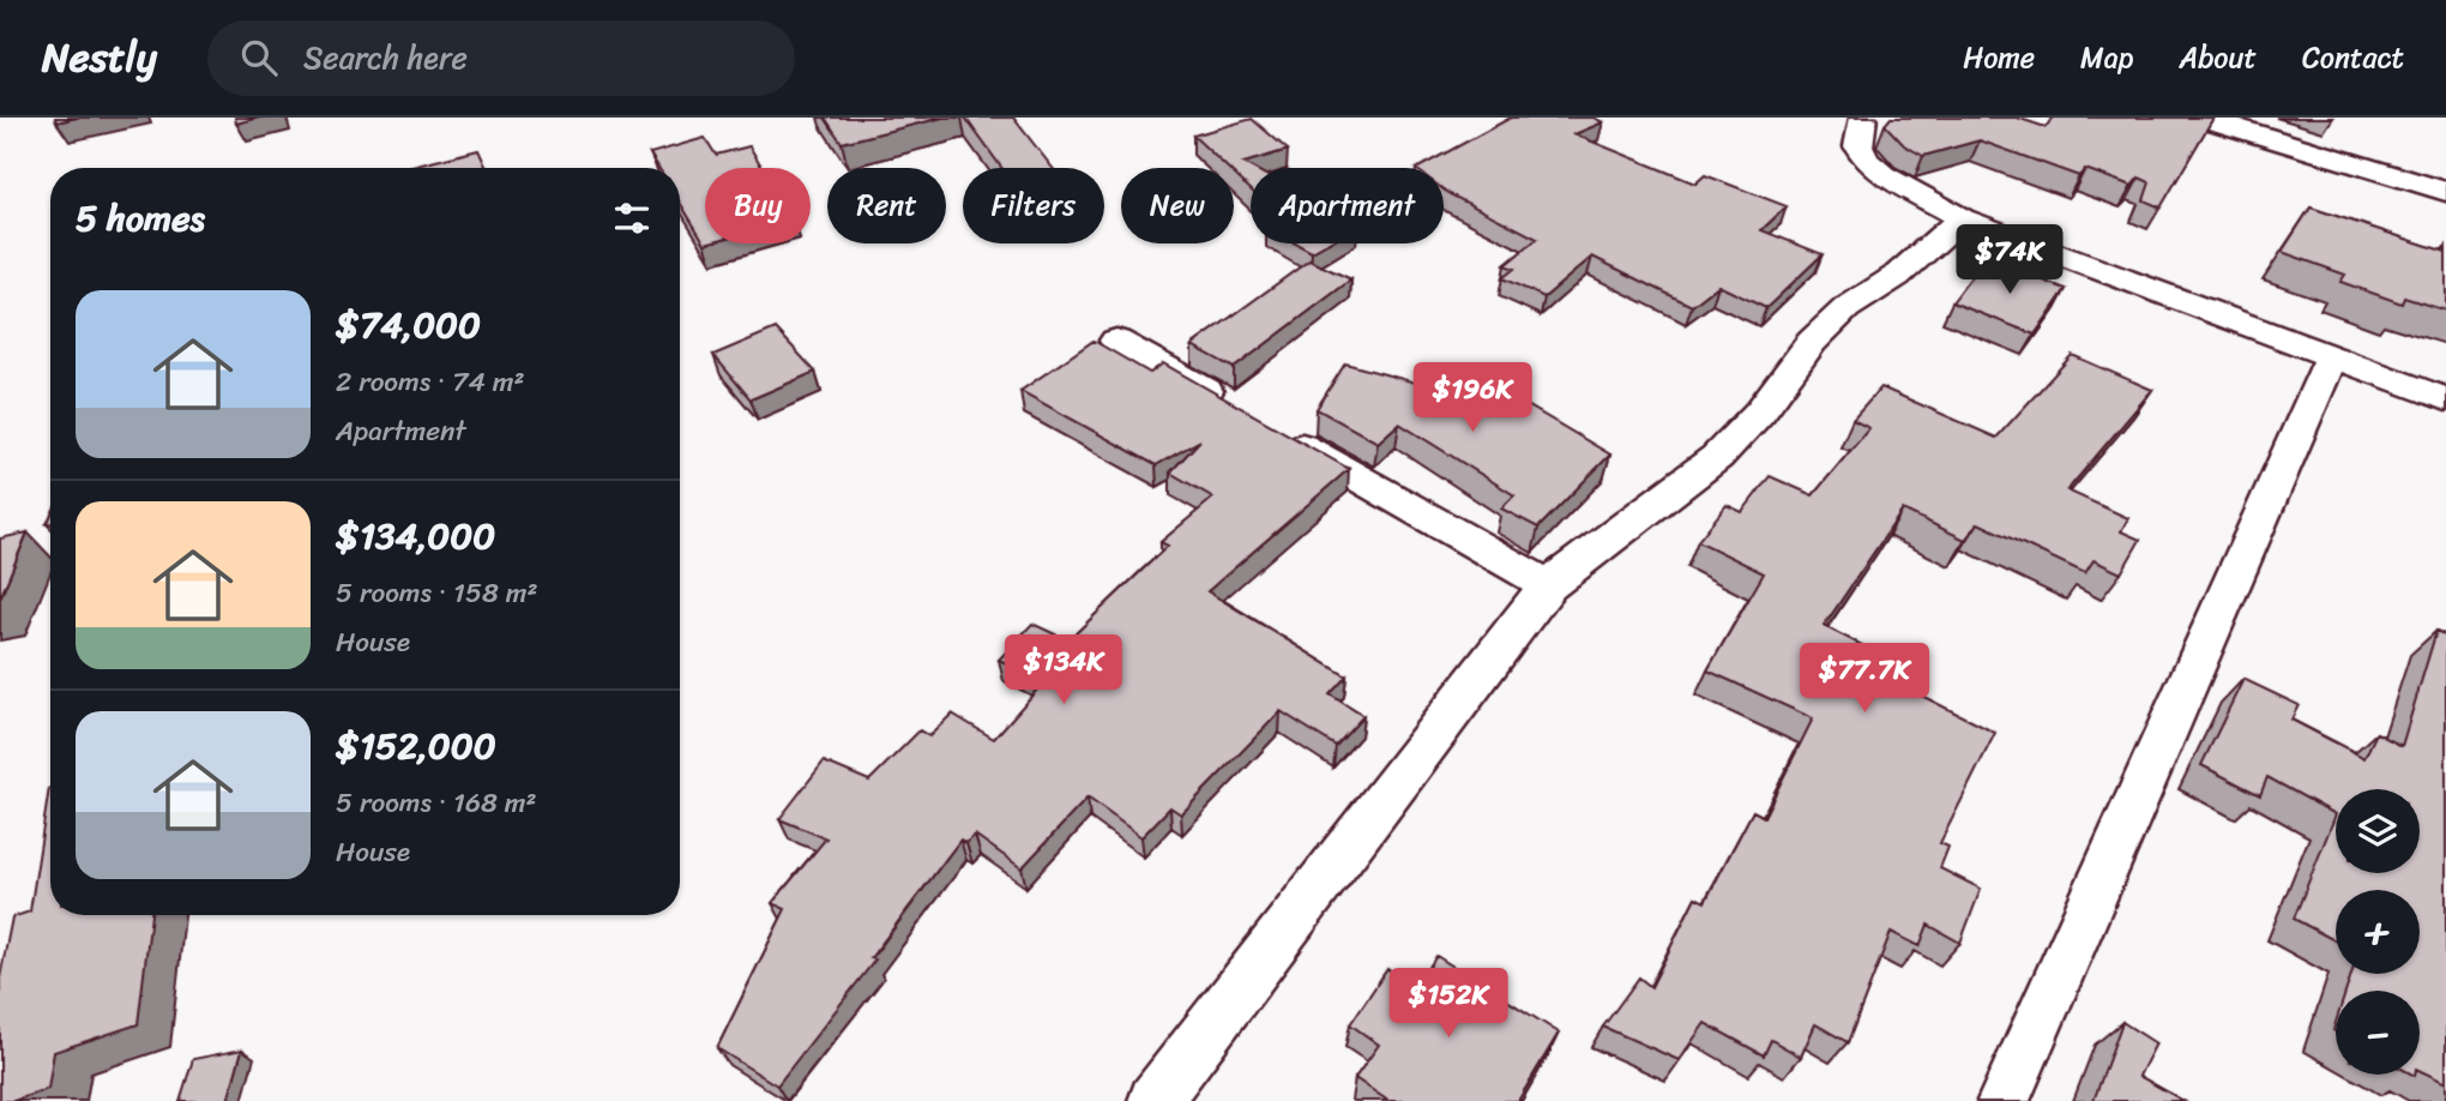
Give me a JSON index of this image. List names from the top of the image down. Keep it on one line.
{"page":{"header":"Nestly","search":"Search here","nav":["Home","Map","About","Contact"],"chip":["Buy","Rent","Filters","New","Apartment"],"heading":"5 homes","price":["$74K","$196K","$134K","$77.7K","$152K"],"list":[{"name":"$74,000","note":"2 rooms · 74 m² · Apartment"},{"name":"$134,000","note":"5 rooms · 158 m² · House"},{"name":"$152,000","note":"5 rooms · 168 m² · House"}],"map_buttons":["+","−"]}}
